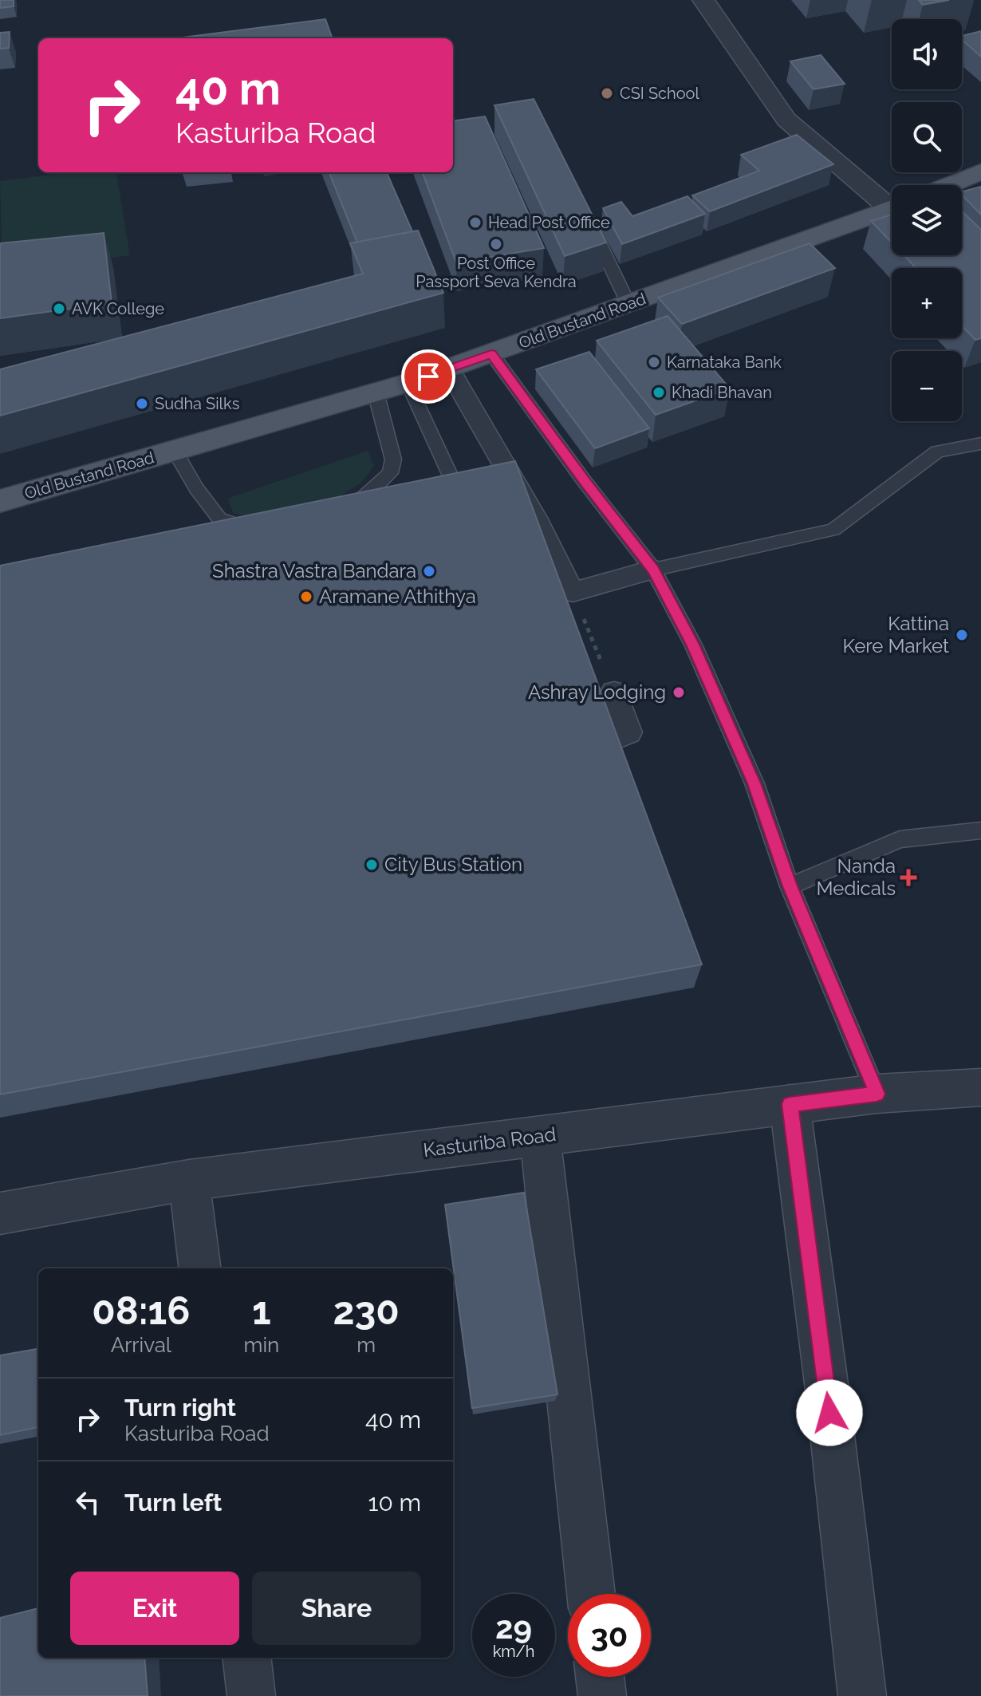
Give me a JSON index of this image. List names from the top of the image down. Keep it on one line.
{"streets":{"main road":["Old Bustand Road"],"street":["Kasturiba Road"]},"places":{"other":["CSI School","Head Post Office","Post Office Passport Seva Kendra","AVK College","Karnataka Bank","Khadi Bhavan","Sudha Silks","Shastra Vastra Bandara","Aramane Athithya","Kattina Kere Market","Ashray Lodging","City Bus Station"],"health":["Nanda Medicals"]},"page":{"map_buttons":["+","−"],"turn":["40 m","Kasturiba Road"],"eta":["08:16","Arrival","1","min","230","m"],"list":[{"name":"Turn right","note":"Kasturiba Road","value":"40 m"},{"name":"Turn left","value":"10 m"}],"buttons":["Exit","Share"],"speed":"29 km/h","limit":"30"}}
